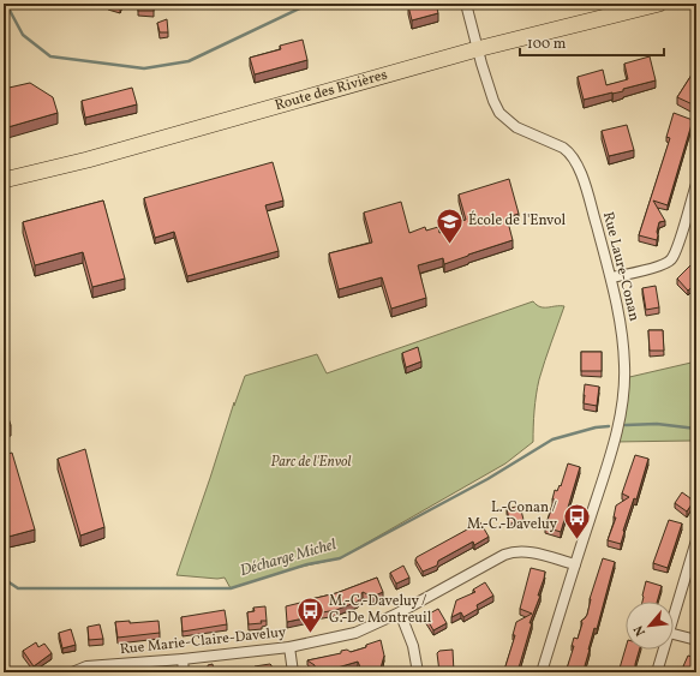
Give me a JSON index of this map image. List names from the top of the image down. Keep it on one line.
{"streets":{"main road":["Route des Rivières"],"street":["Rue Laure-Conan","Rue Marie-Claire-Daveluy"]},"crossings":[["Route des Rivières","Rue Laure-Conan"],["Rue Laure-Conan","Rue Marie-Claire-Daveluy"]],"water":["Décharge Michel"],"parks":["Parc de l'Envol"],"places":{"school or university":["École de l'Envol"],"bus stop":["L.-Conan / M.-C.-Daveluy","M.-C.-Daveluy / G.-De Montreuil"]},"scale_bar":"100 m","north":"bottom left"}
